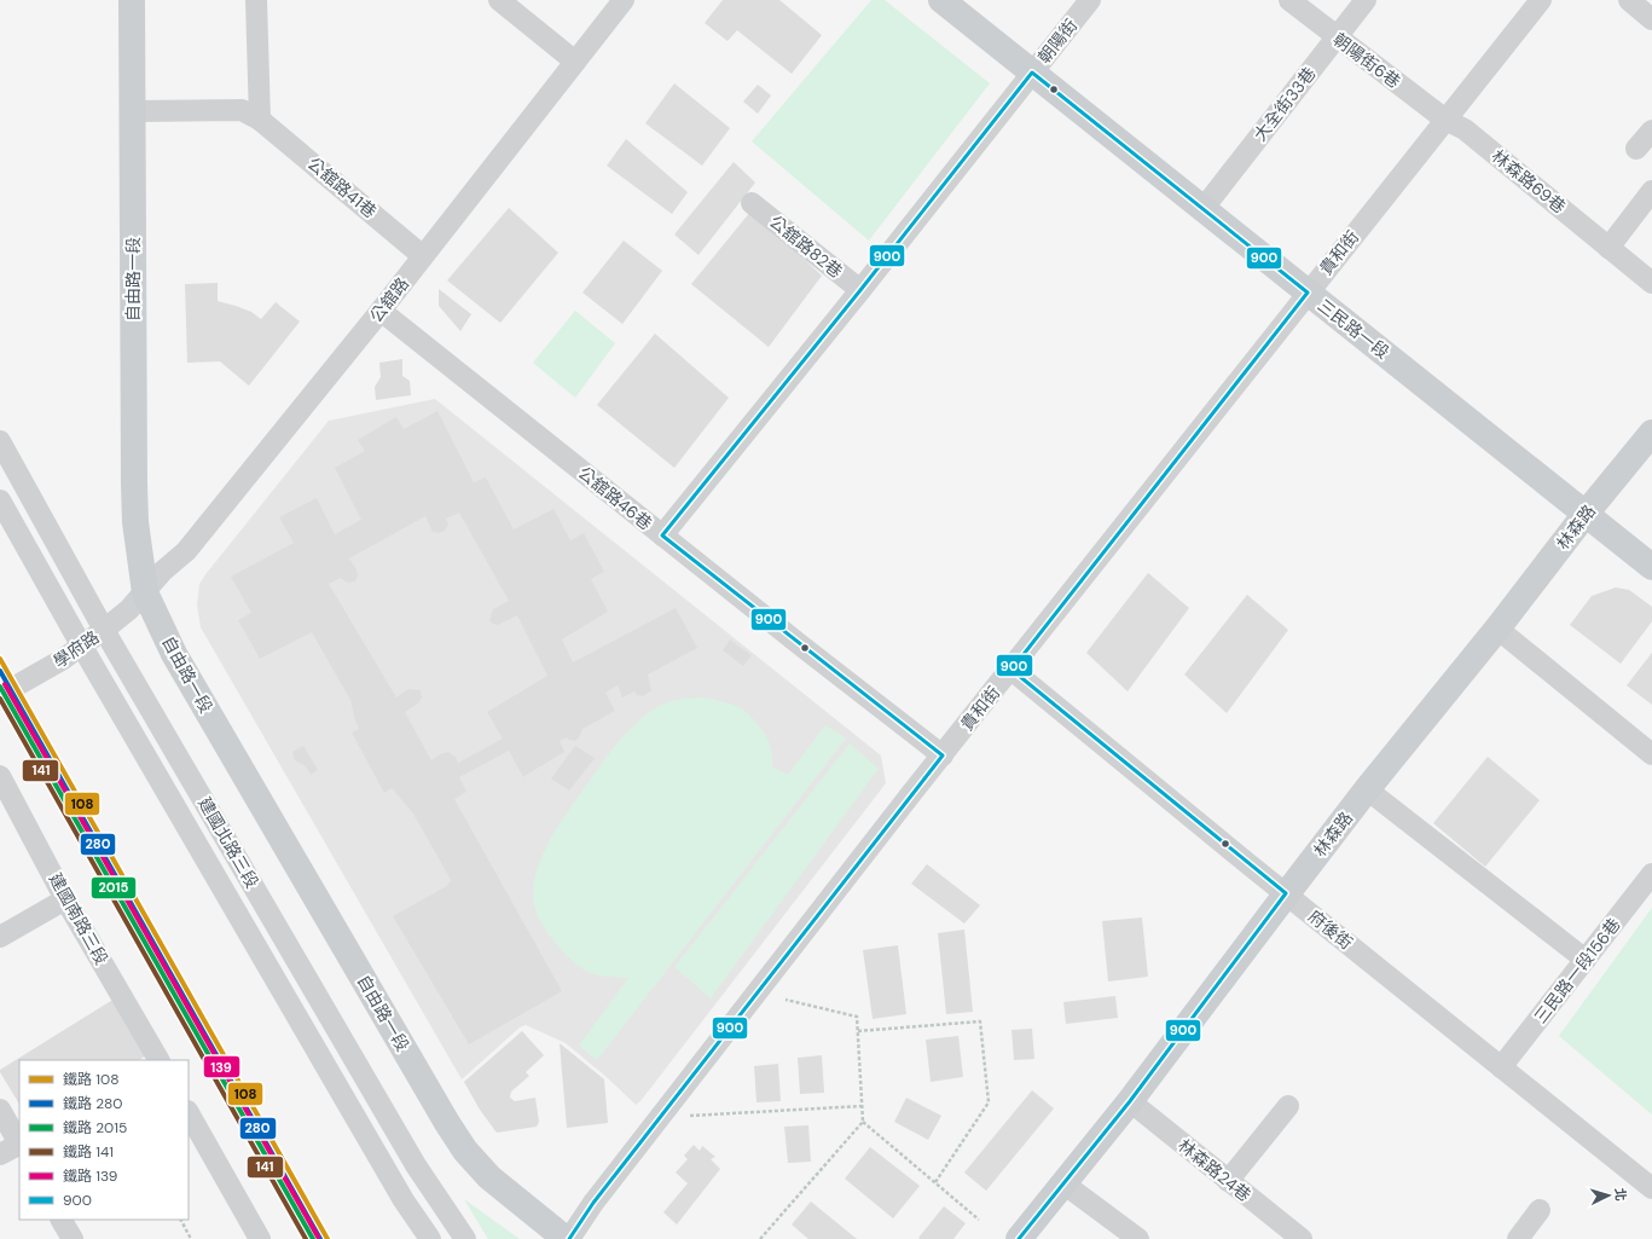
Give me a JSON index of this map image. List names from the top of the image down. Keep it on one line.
{"streets":{"main road":["自由路一段","三民路一段","林森路"],"street":["朝陽街","朝陽街6巷","大全街33巷","林森路69巷","公舘路41巷","公舘路82巷","貴和街","公舘路","公舘路46巷","學府路","建國北路三段","建國南路三段","府後街","三民路一段156巷","林森路24巷"]},"crossings":[["朝陽街","公舘路82巷"],["朝陽街","三民路一段"],["朝陽街","公舘路46巷"],["朝陽街6巷","大全街33巷"],["朝陽街6巷","林森路69巷"],["朝陽街6巷","貴和街"],["大全街33巷","三民路一段"],["林森路69巷","貴和街"],["公舘路41巷","自由路一段"],["公舘路41巷","公舘路"],["貴和街","三民路一段"],["貴和街","公舘路46巷"],["貴和街","府後街"],["自由路一段","公舘路"],["自由路一段","學府路"],["公舘路","公舘路46巷"],["公舘路","學府路"],["三民路一段","林森路"],["林森路","府後街"],["林森路","林森路24巷"],["學府路","建國北路三段"],["府後街","三民路一段156巷"]],"lines":["transit line 900","rail line 108","rail line 280","rail line 139","rail line 2015","rail line 141"],"legend":["鐵路 108","鐵路 280","鐵路 2015","鐵路 141","鐵路 139","900"],"north":"right"}
